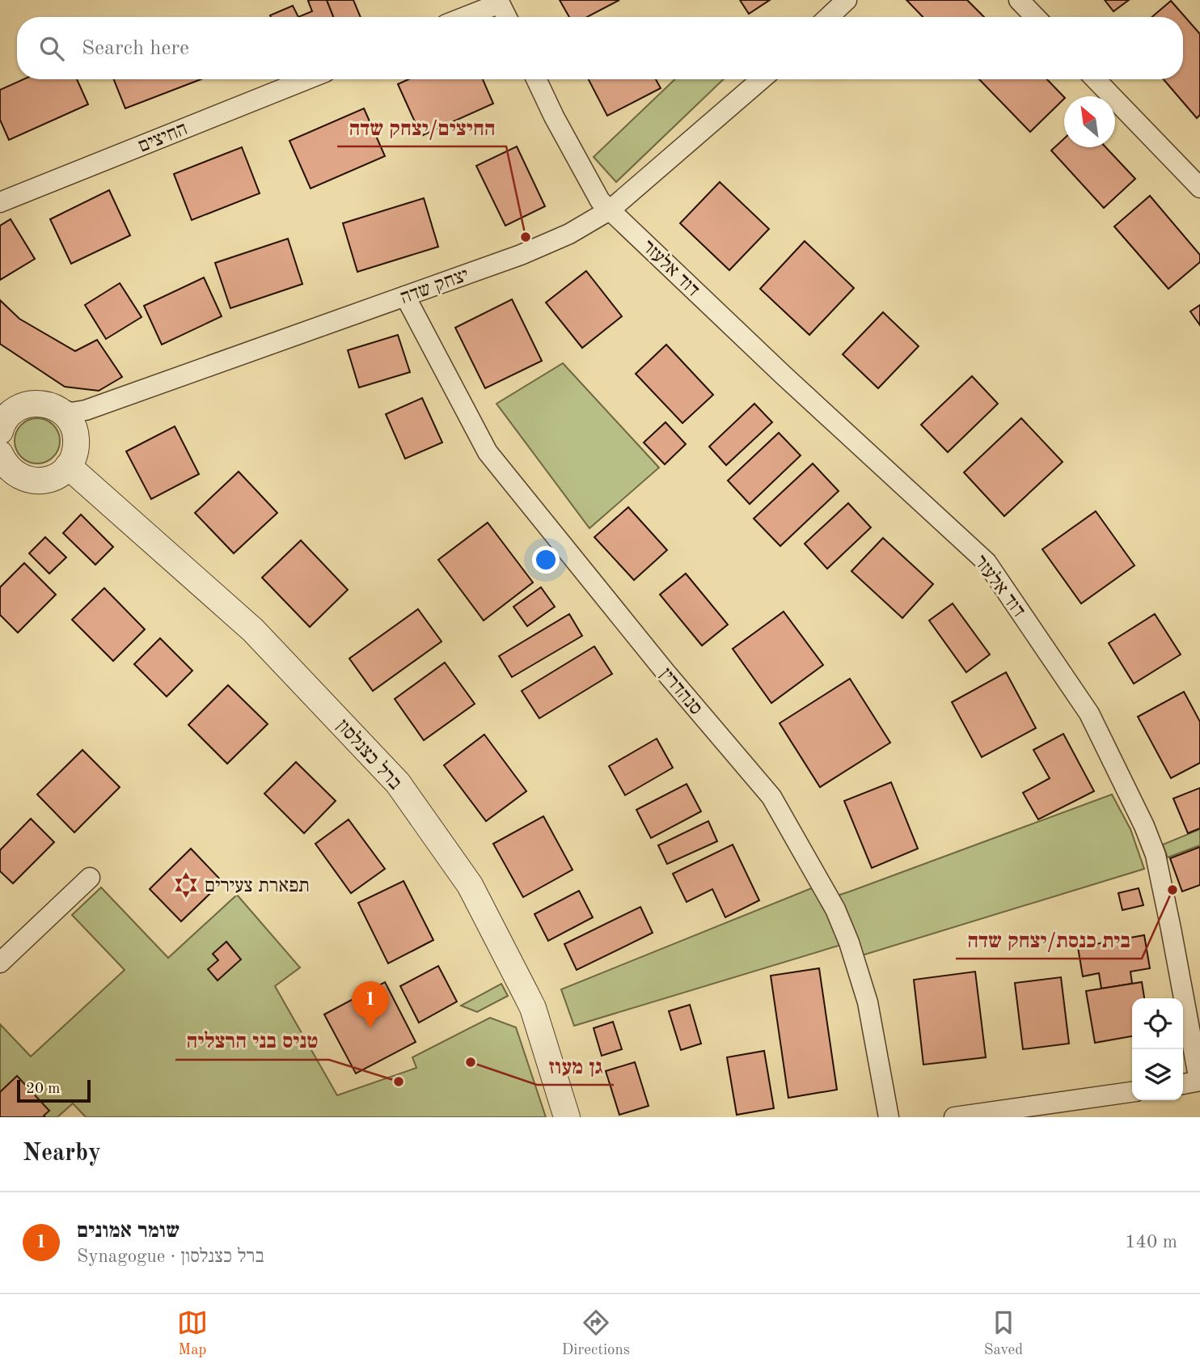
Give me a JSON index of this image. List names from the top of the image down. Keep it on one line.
{"streets":{"street":["החיצים","דוד אלעזר","יצחק שדה","סנהדרין","ברל כצנלסון"]},"crossings":[["דוד אלעזר","יצחק שדה"],["יצחק שדה","סנהדרין"]],"places":{"other":["החיצים/יצחק שדה","בית כנסת/יצחק שדה","גן מעוז","טניס בני הרצליה"],"synagogue":["תפארת צעירים"]},"scale_bar":"20 m","north":"top left","page":{"search":"Search here","pins":"1","scale":"20 m","heading":"Nearby","list":[{"mark":"1","name":"שומר אמונים","note":"Synagogue · ברל כצנלסון","value":"140 m"}],"nav":["Map","Directions","Saved"]}}
